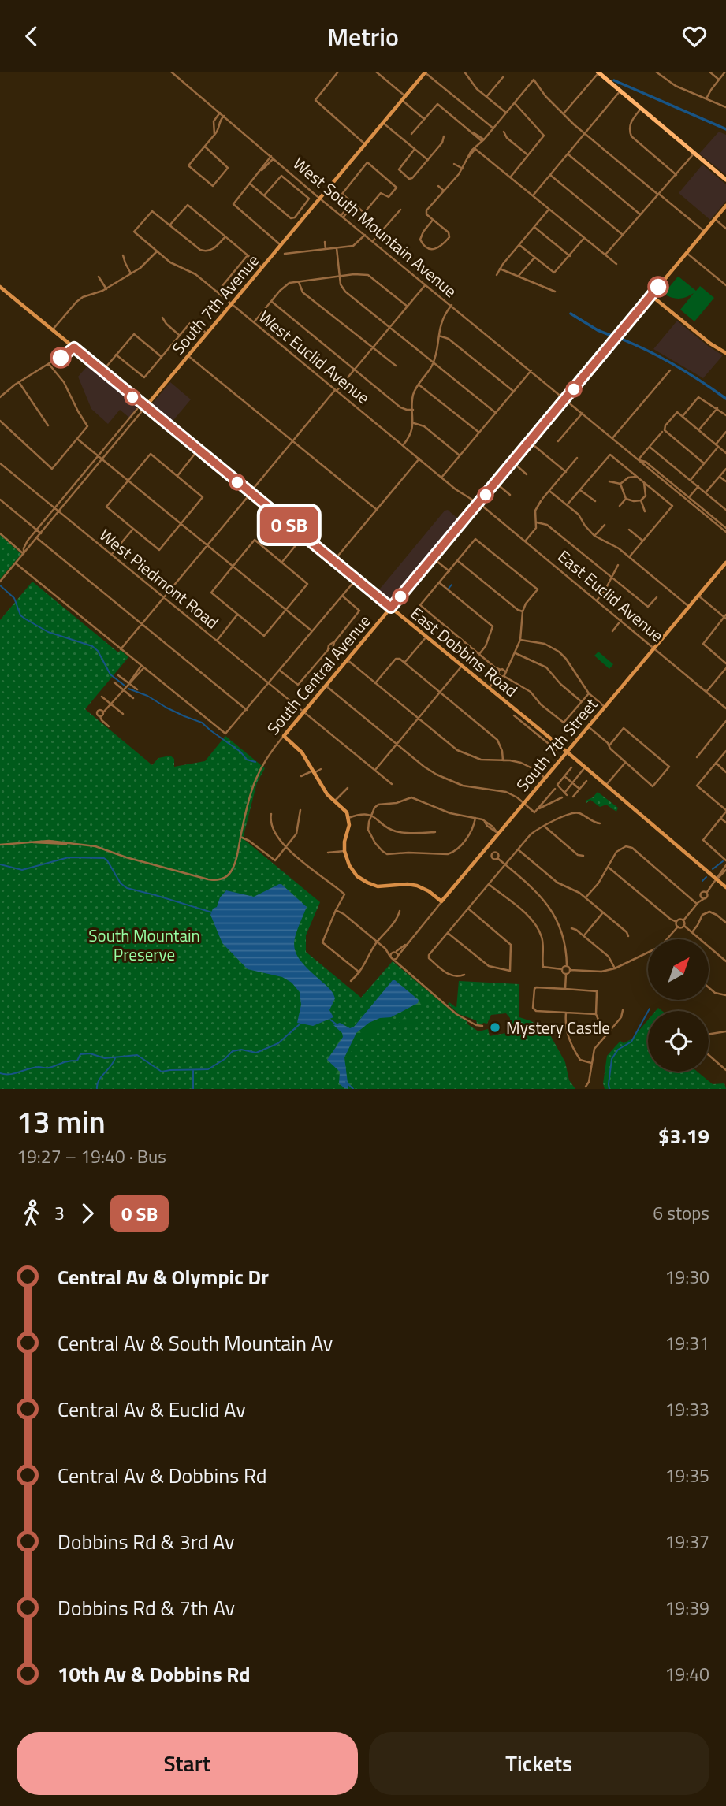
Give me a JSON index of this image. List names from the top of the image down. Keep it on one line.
{"streets":{"main road":["South 7th Avenue","East Dobbins Road","South Central Avenue","South 7th Street"],"street":["West South Mountain Avenue","West Euclid Avenue","West Piedmont Road","East Euclid Avenue"]},"crossings":[["West South Mountain Avenue","South 7th Avenue"],["West South Mountain Avenue","South Central Avenue"],["South 7th Avenue","West Euclid Avenue"],["South 7th Avenue","West Piedmont Road"],["South 7th Avenue","East Dobbins Road"],["West Euclid Avenue","East Euclid Avenue"],["West Euclid Avenue","South Central Avenue"],["West Piedmont Road","South Central Avenue"],["East Euclid Avenue","South Central Avenue"],["East Euclid Avenue","South 7th Street"],["East Dobbins Road","South Central Avenue"],["East Dobbins Road","South 7th Street"]],"parks":["South Mountain Preserve"],"places":["Mystery Castle"],"north":"top right","page":{"header":"Metrio","on_map":"0 SB","heading":["13 min","19:27 – 19:40 · Bus","$3.19"],"legs":["3","0 SB","6 stops"],"list":[{"name":"Central Av & Olympic Dr","value":"19:30"},{"name":"Central Av & South Mountain Av","value":"19:31"},{"name":"Central Av & Euclid Av","value":"19:33"},{"name":"Central Av & Dobbins Rd","value":"19:35"},{"name":"Dobbins Rd & 3rd Av","value":"19:37"},{"name":"Dobbins Rd & 7th Av","value":"19:39"},{"name":"10th Av & Dobbins Rd","value":"19:40"}],"buttons":["Start","Tickets"]}}
